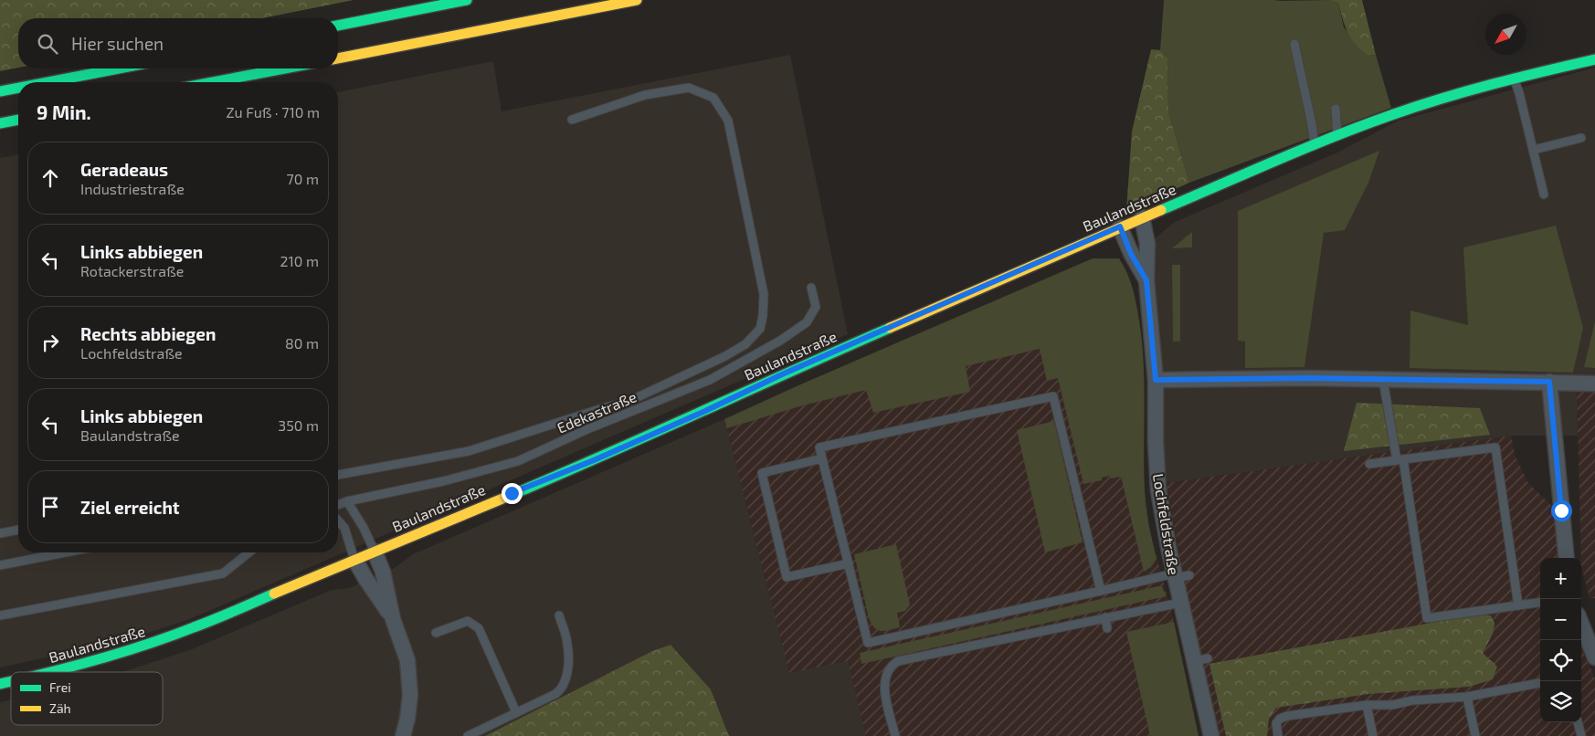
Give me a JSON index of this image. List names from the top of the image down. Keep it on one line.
{"streets":{"main road":["Baulandstraße"],"street":["Lochfeldstraße"],"lane":["Edekastraße"]},"crossings":[["Baulandstraße","Lochfeldstraße"]],"legend":["Frei","Zäh"],"north":"bottom left","page":{"search":"Hier suchen","heading":["9 Min.","Zu Fuß · 710 m"],"list":[["Geradeaus","Industriestraße","70 m"],["Links abbiegen","Rotackerstraße","210 m"],["Rechts abbiegen","Lochfeldstraße","80 m"],["Links abbiegen","Baulandstraße","350 m"],"Ziel erreicht"],"map_buttons":["+","−"]}}
